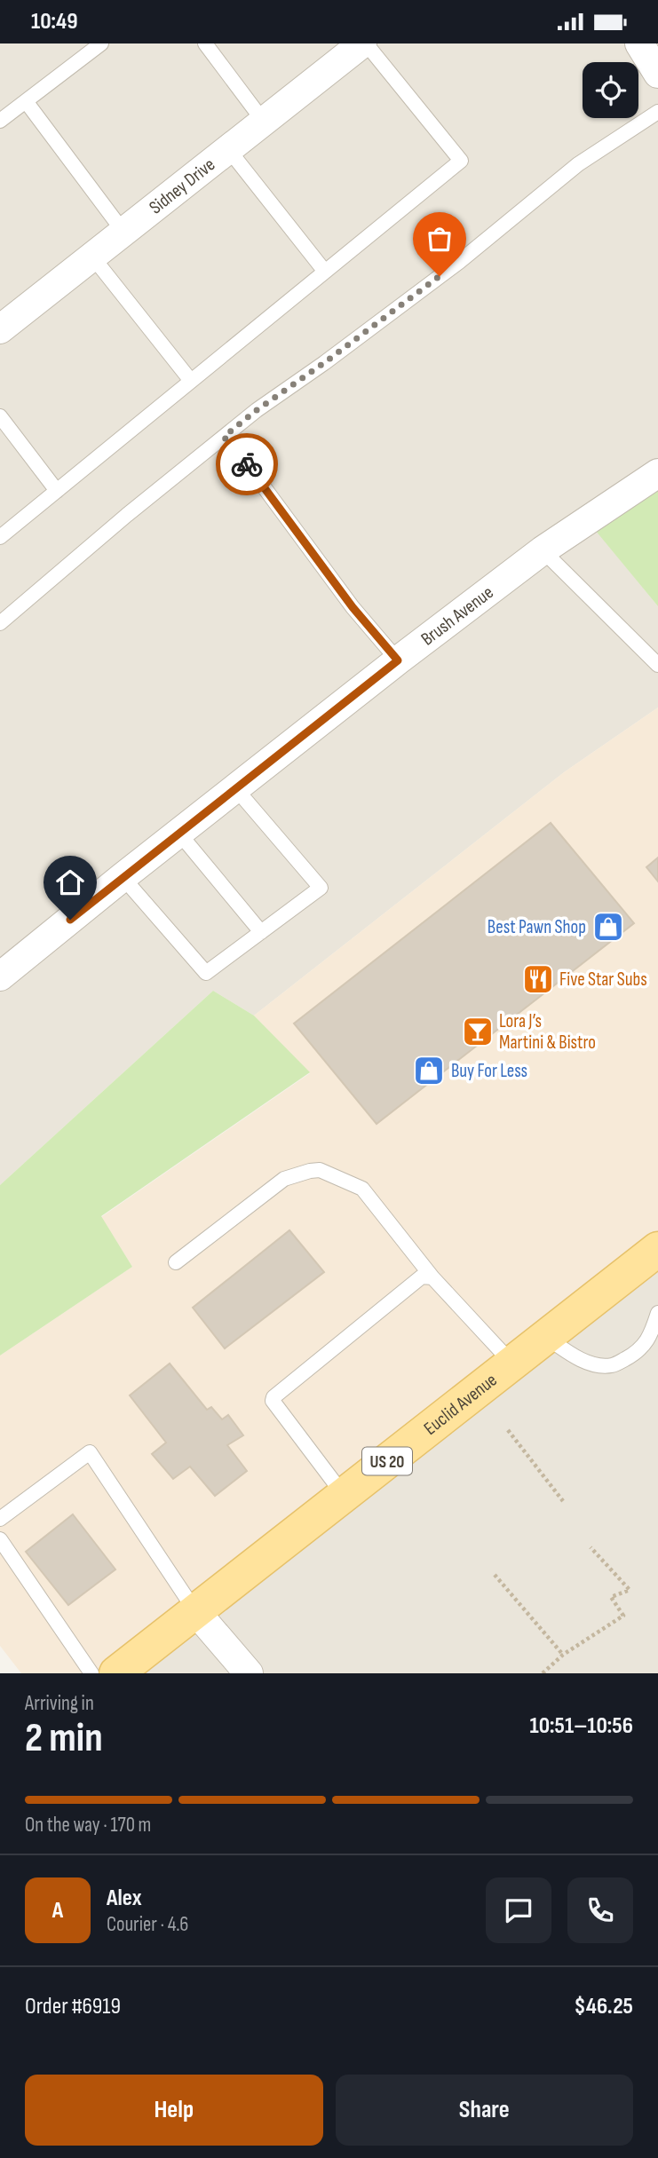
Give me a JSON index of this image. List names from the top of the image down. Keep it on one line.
{"streets":{"main road":["Euclid Avenue","US 20"],"street":["Sidney Drive","Brush Avenue"]},"places":{"shop":["Best Pawn Shop","Buy For Less"],"restaurant":["Five Star Subs"],"bar":["Lora J’s Martini & Bistro"]},"page":{"status":"10:49","heading":["2 min","Arriving in","10:51–10:56"],"panel":["Alex","Courier · 4.6","Order #6919","$46.25"],"bar":"On the way · 170 m","round":"A","buttons":["Help","Share"]}}
